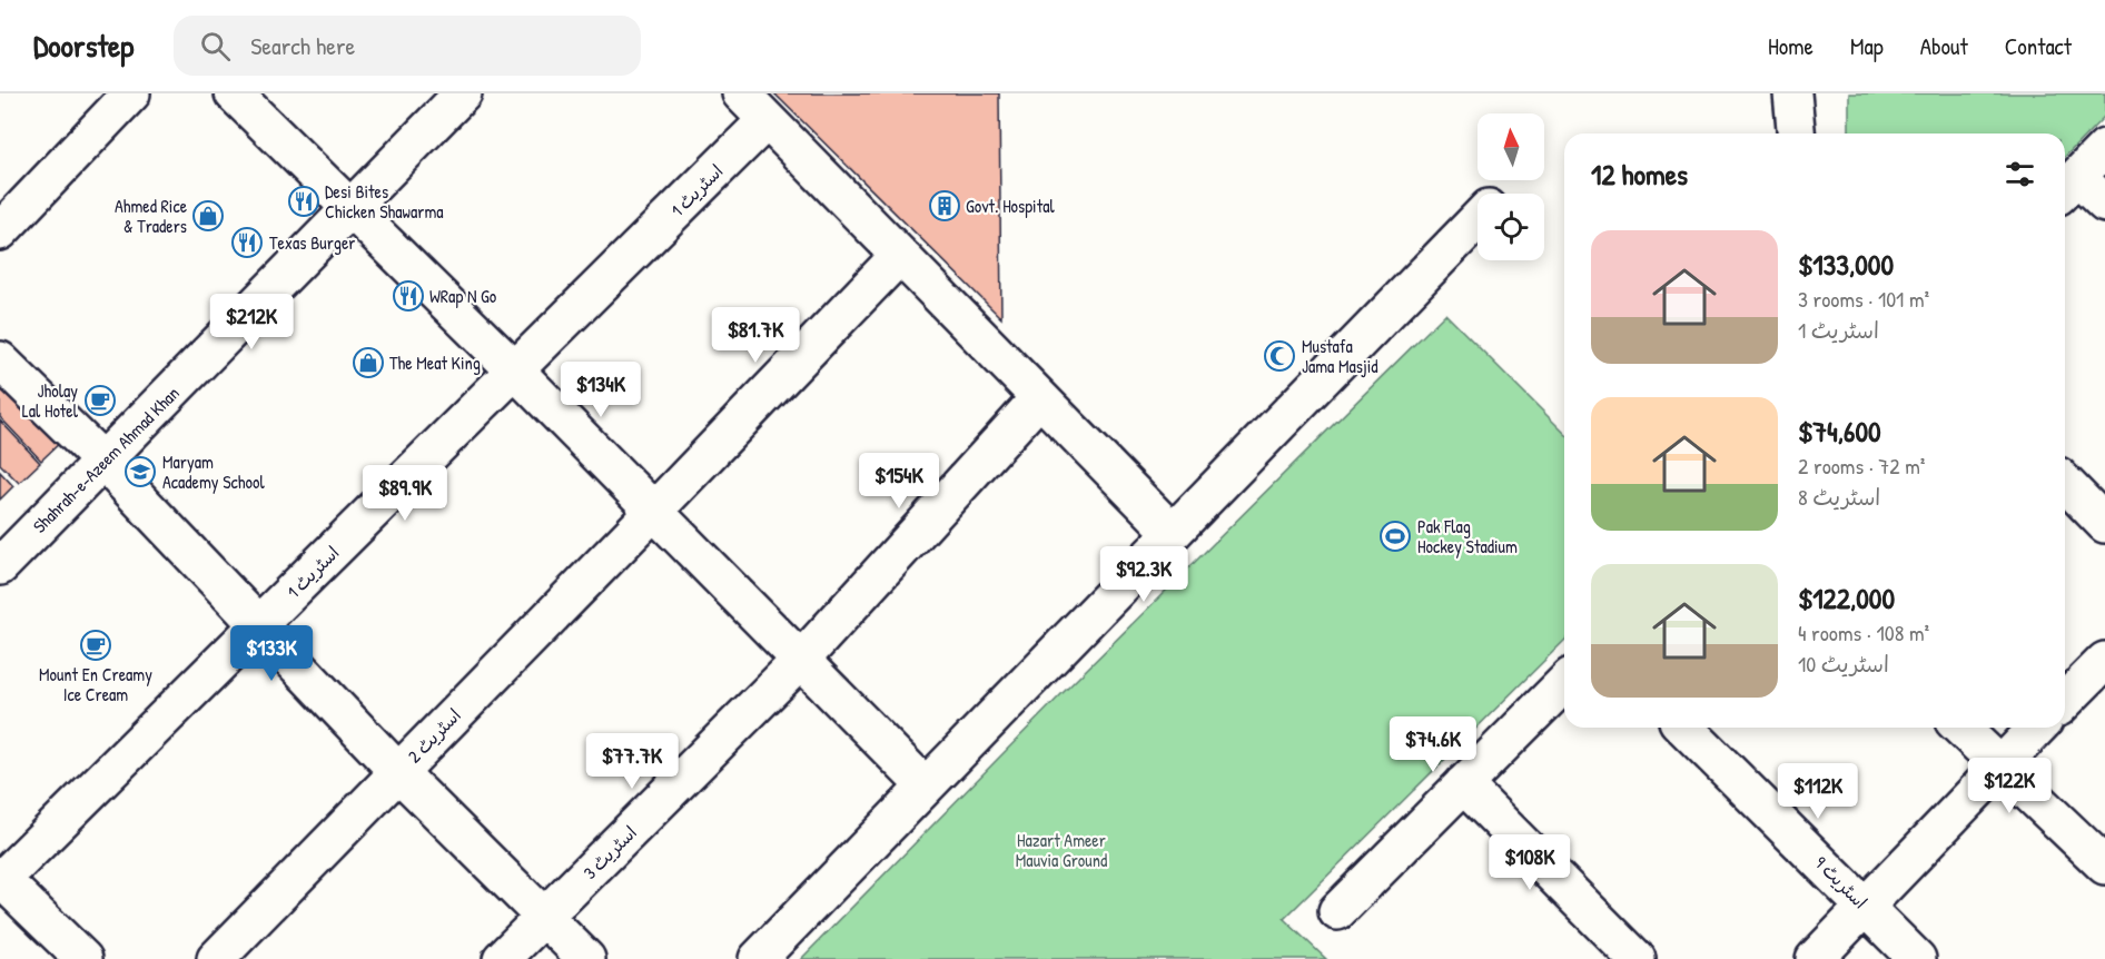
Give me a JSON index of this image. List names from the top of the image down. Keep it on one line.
{"streets":{"street":["اسٹریٹ 1","Shahrah-e-Azeem Ahmad Khan","اسٹریٹ 2","اسٹریٹ 3","اسٹریٹ 9"]},"parks":["Hazart Ameer Mauvia Ground"],"places":{"restaurant":["Desi Bites Chicken Shawarma","Texas Burger","WRap N Go"],"building":["Govt. Hospital"],"shop":["Ahmed Rice & Traders","The Meat King"],"mosque":["Mustafa Jama Masjid"],"cafe":["Jholay Lal Hotel","Mount En Creamy Ice Cream"],"school or university":["Maryam Academy School"],"sports":["Pak Flag Hockey Stadium"]},"north":"top","page":{"header":"Doorstep","search":"Search here","nav":["Home","Map","About","Contact"],"heading":"12 homes","list":[{"name":"$133,000","note":"3 rooms · 101 m² · اسٹریٹ 1"},{"name":"$74,600","note":"2 rooms · 72 m² · اسٹریٹ 8"},{"name":"$122,000","note":"4 rooms · 108 m² · اسٹریٹ 10"}],"price":["$212K","$81.7K","$134K","$154K","$89.9K","$92.3K","$133K","$74.6K","$77.7K","$122K","$112K","$108K"]}}
